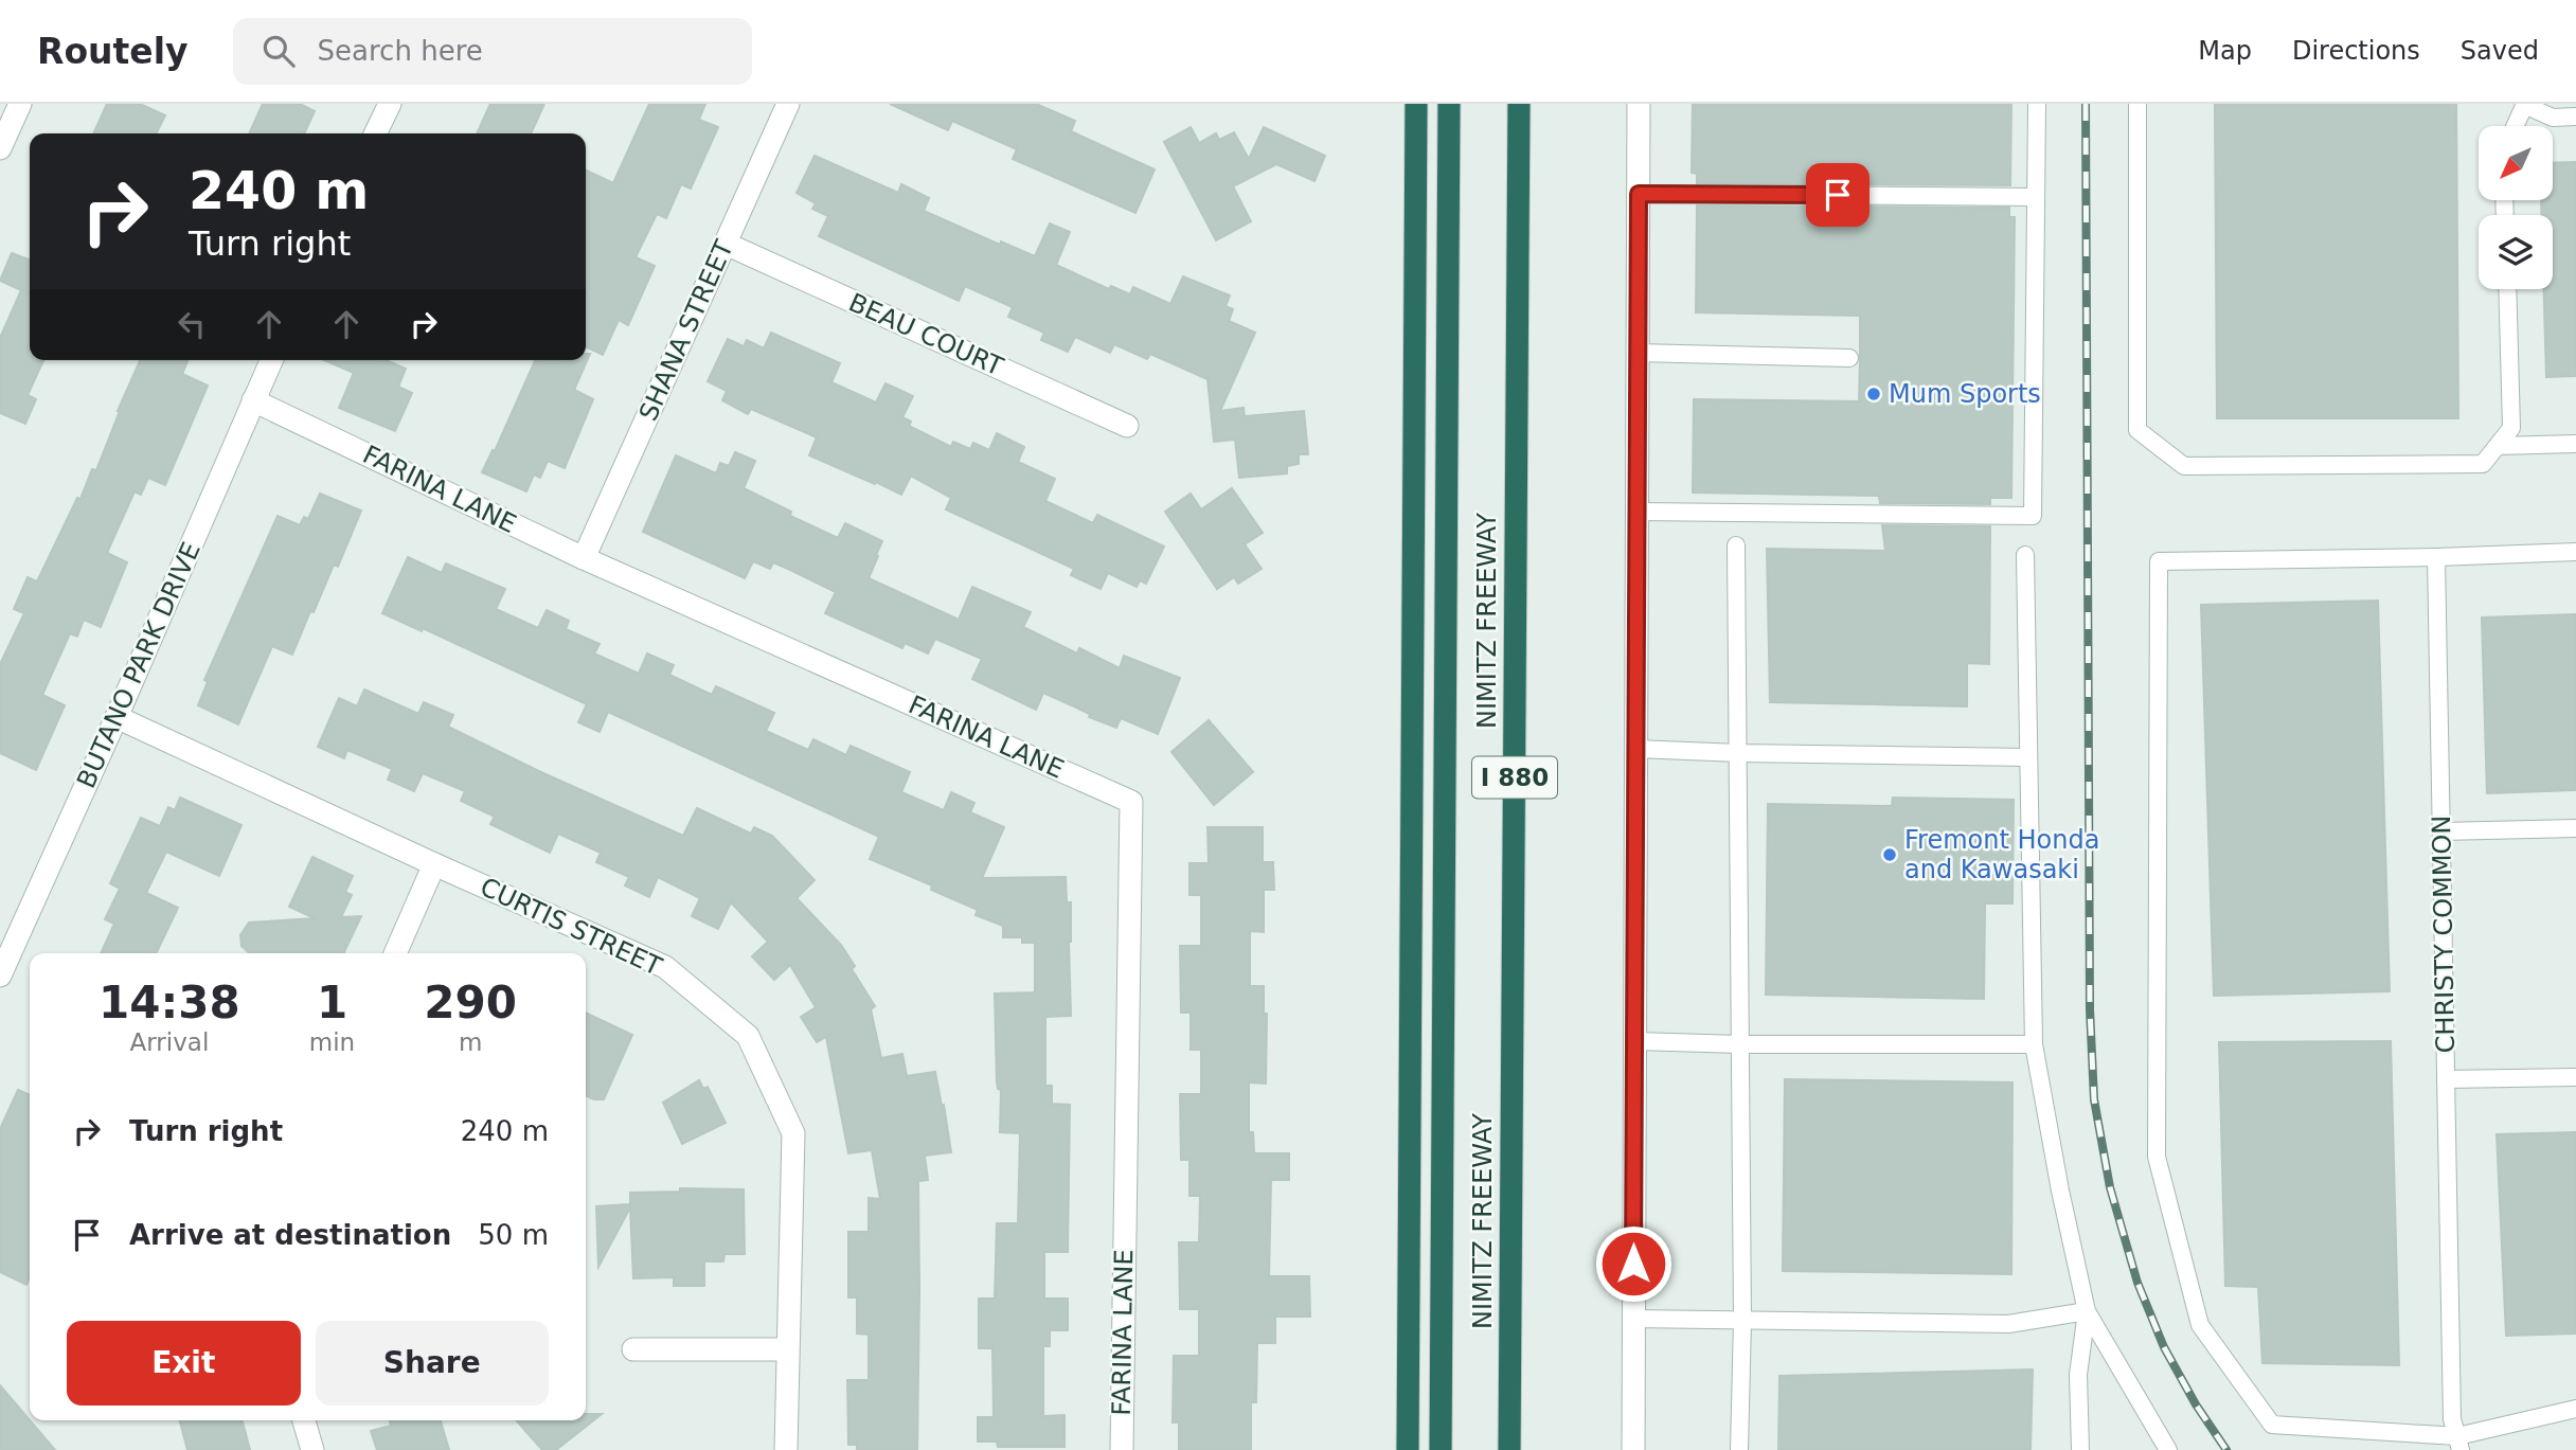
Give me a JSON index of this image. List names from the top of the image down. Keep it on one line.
{"streets":{"highway":["NIMITZ FREEWAY","I 880"],"street":["SHANA STREET","BEAU COURT","FARINA LANE","BUTANO PARK DRIVE","CURTIS STREET"],"lane":["CHRISTY COMMON"]},"crossings":[["SHANA STREET","BEAU COURT"],["SHANA STREET","FARINA LANE"],["FARINA LANE","BUTANO PARK DRIVE"],["BUTANO PARK DRIVE","CURTIS STREET"]],"places":["Mum Sports","Fremont Honda and Kawasaki"],"north":"bottom left","page":{"header":"Routely","search":"Search here","nav":["Map","Directions","Saved"],"turn":["240 m","Turn right"],"eta":["14:38","Arrival","1","min","290","m"],"list":[{"name":"Turn right","value":"240 m"},{"name":"Arrive at destination","value":"50 m"}],"buttons":["Exit","Share"]}}
